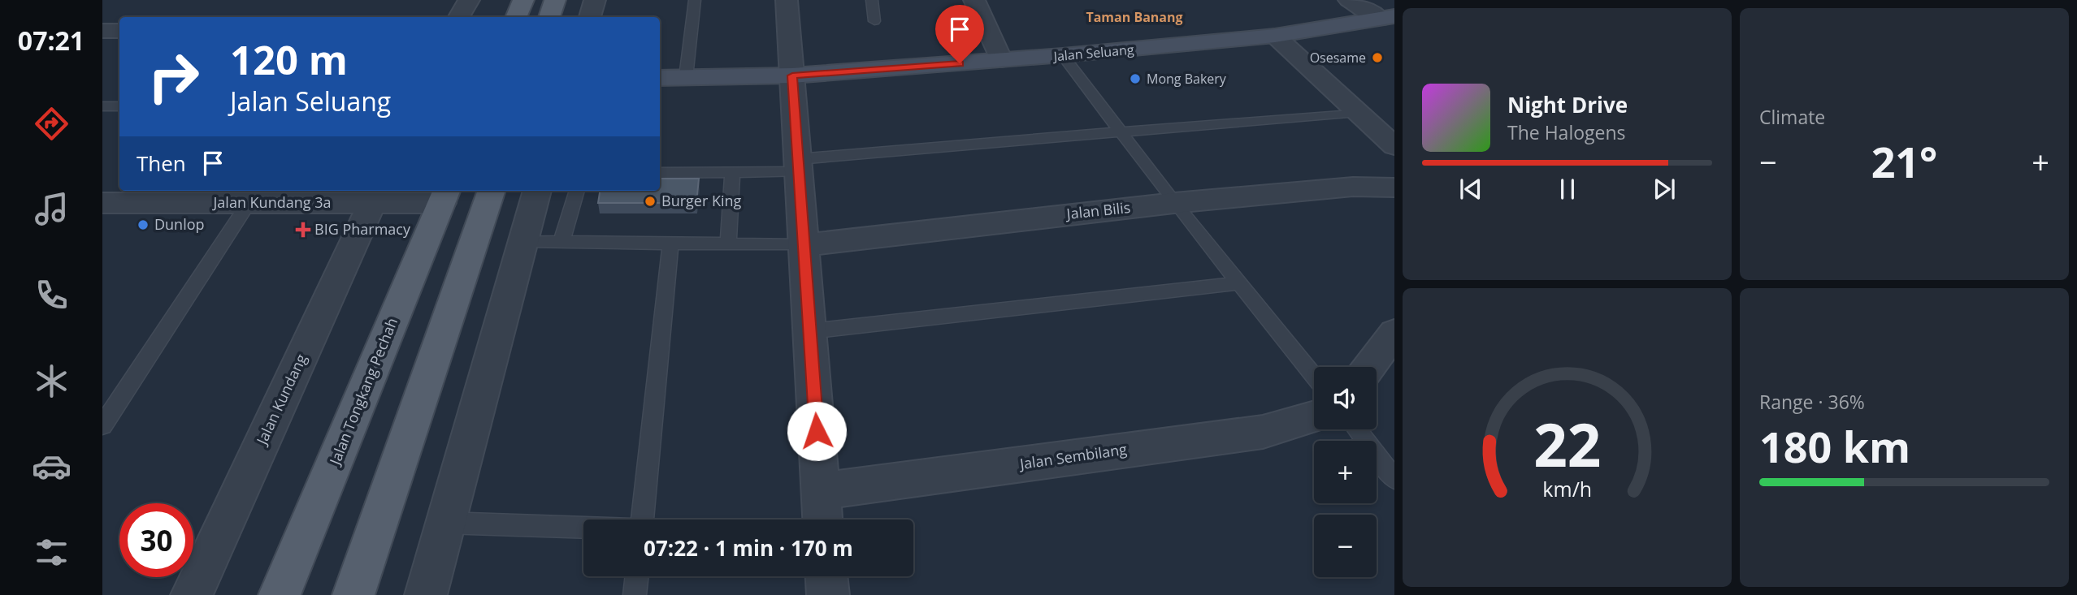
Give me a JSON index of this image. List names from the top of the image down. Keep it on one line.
{"streets":{"main road":["Jalan Tongkang Pechah"],"street":["Jalan Seluang","Jalan Kundang 3a","Jalan Bilis","Jalan Kundang","Jalan Sembilang"]},"crossings":[["Jalan Kundang 3a","Jalan Tongkang Pechah"],["Jalan Kundang 3a","Jalan Kundang"]],"districts":["Taman Banang"],"places":{"other":["Osesame","Mong Bakery","Burger King","Dunlop"],"health":["BIG Pharmacy"]},"page":{"tabs":"07:21","tile":["Climate",["Range · 36%","180 km"]],"turn":["120 m","Jalan Seluang"],"song":["Night Drive","The Halogens"],"then":"Then","heat":["−","21°","+"],"map_buttons":["+","−"],"limit":"30","trip":"07:22 · 1 min · 170 m","gauge":["22","km/h"]}}
